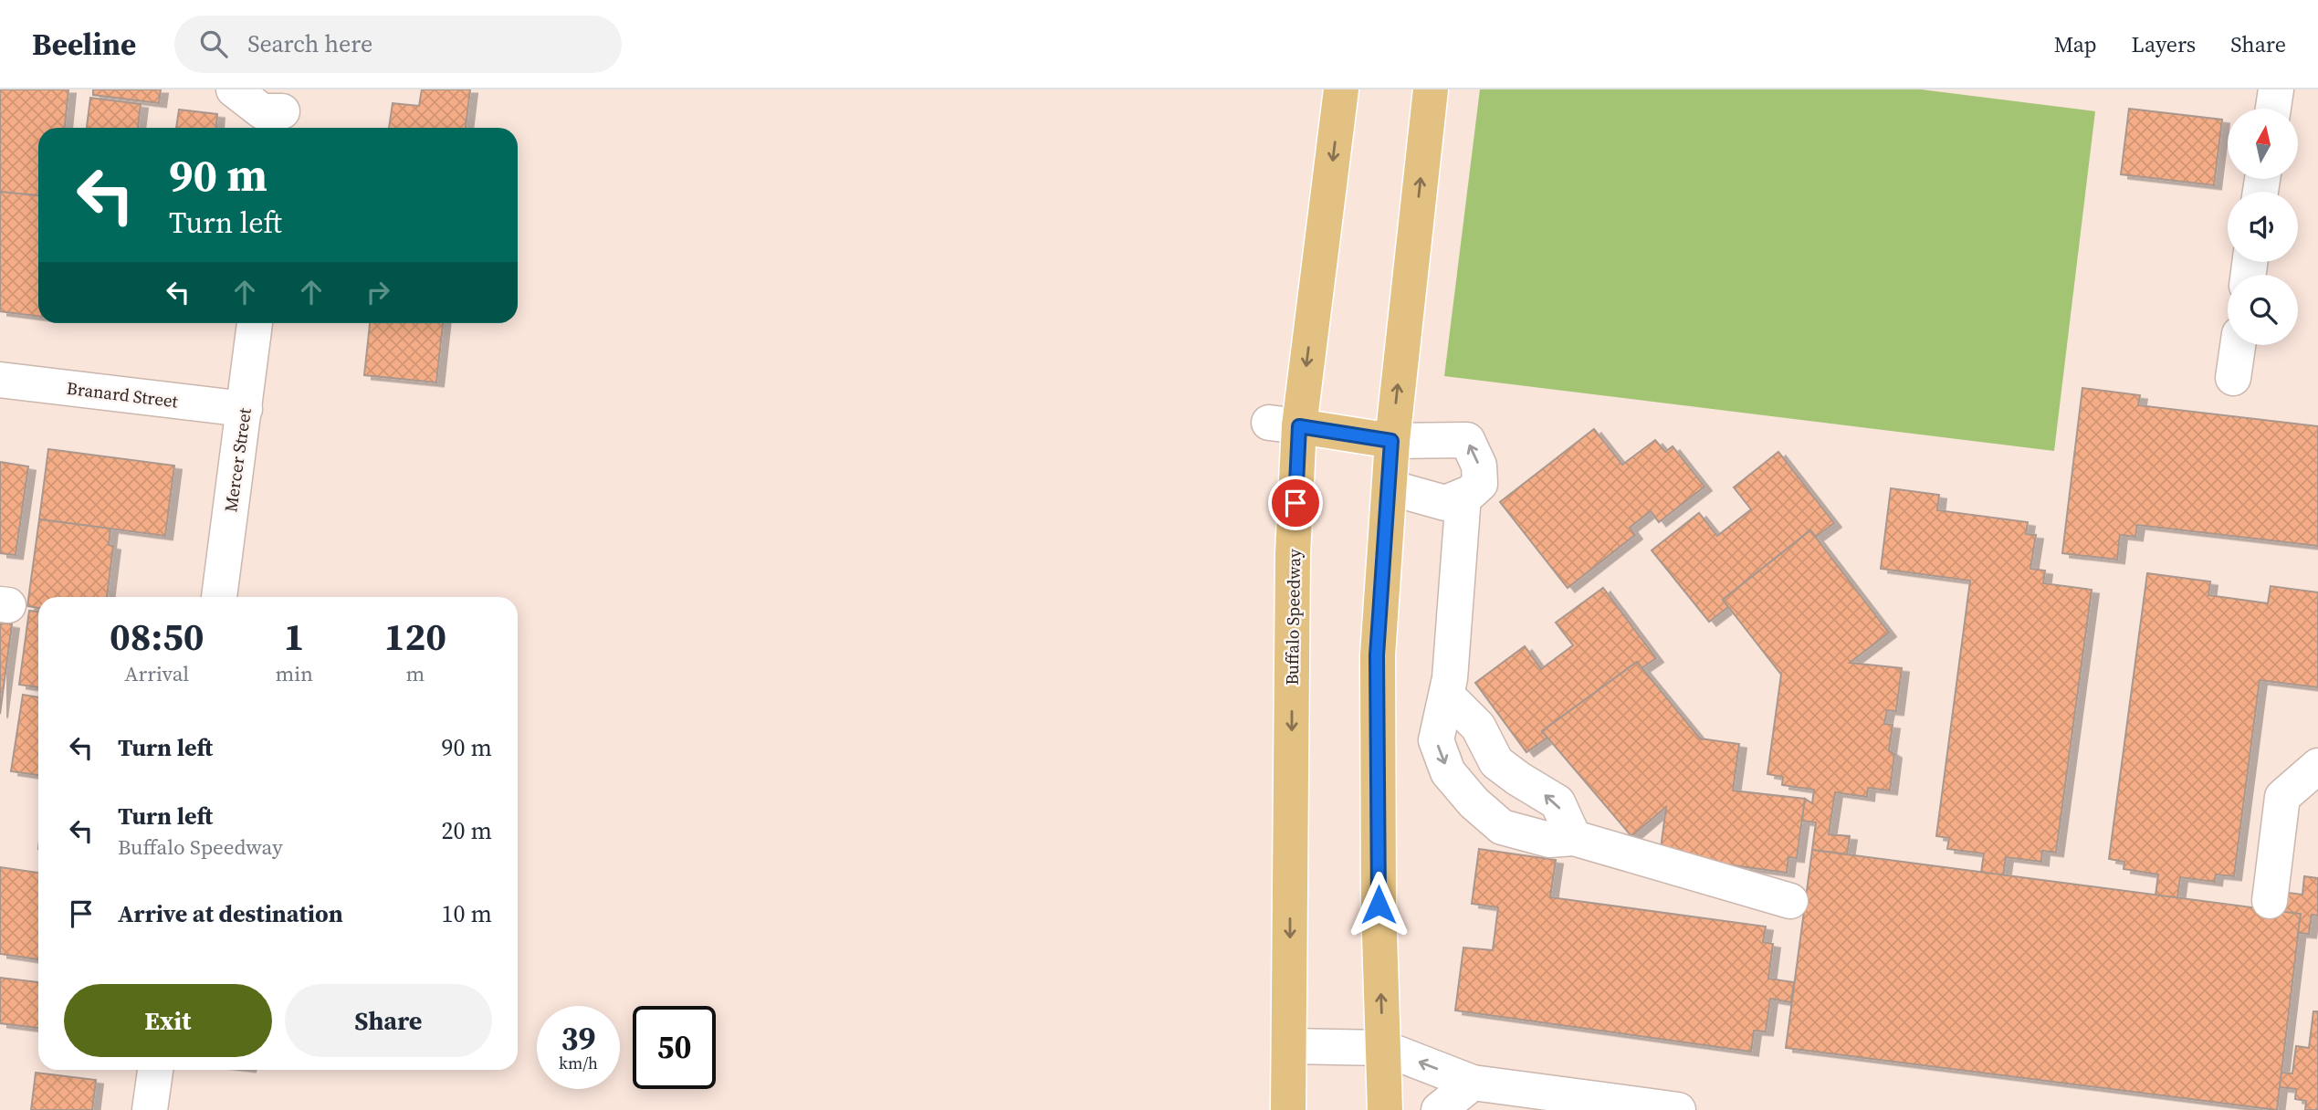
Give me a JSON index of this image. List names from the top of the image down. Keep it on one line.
{"streets":{"main road":["Buffalo Speedway"],"street":["Branard Street","Mercer Street"]},"crossings":[["Branard Street","Mercer Street"]],"north":"top","page":{"header":"Beeline","search":"Search here","nav":["Map","Layers","Share"],"turn":["90 m","Turn left"],"eta":["08:50","Arrival","1","min","120","m"],"list":[{"name":"Turn left","value":"90 m"},{"name":"Turn left","note":"Buffalo Speedway","value":"20 m"},{"name":"Arrive at destination","value":"10 m"}],"buttons":["Exit","Share"],"speed":"39 km/h","limit":"50"}}
